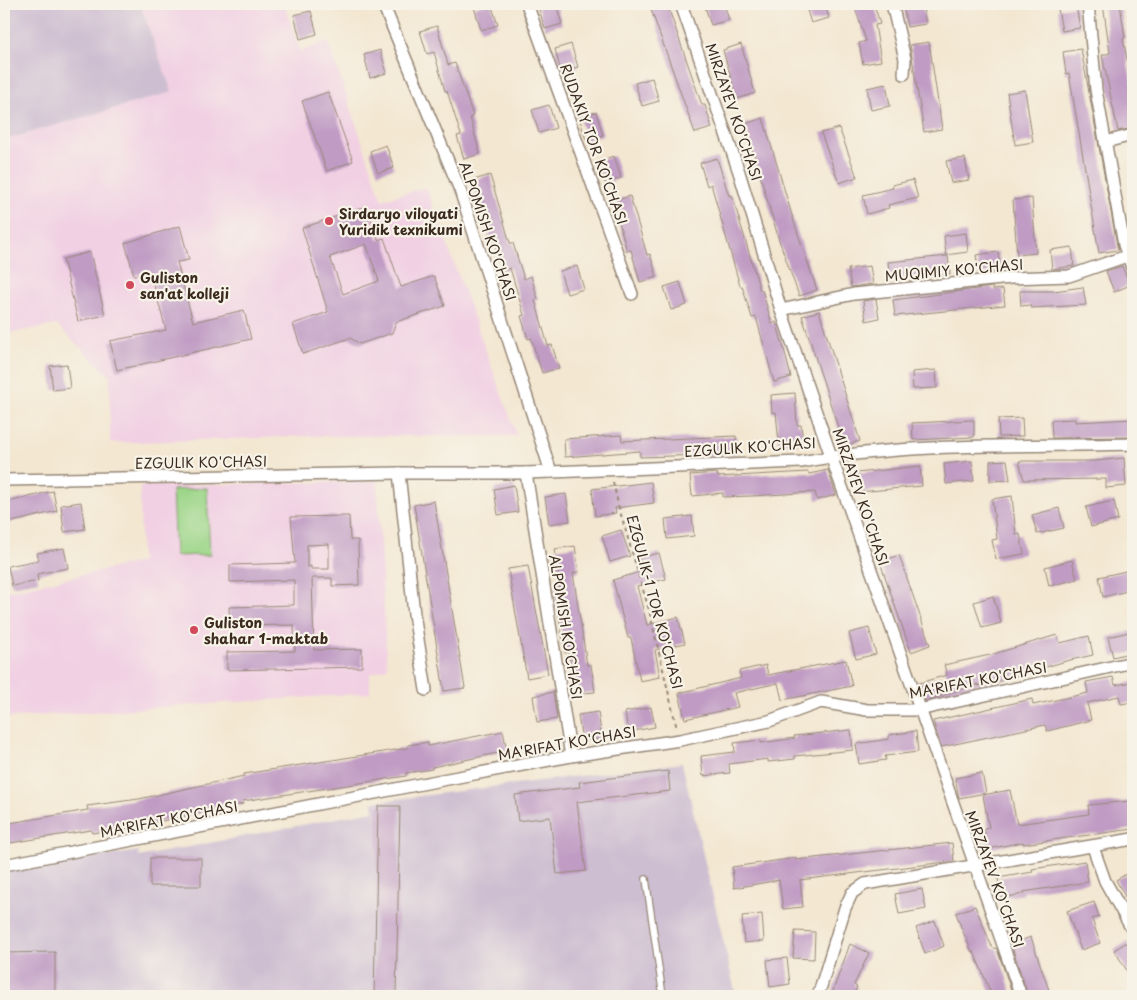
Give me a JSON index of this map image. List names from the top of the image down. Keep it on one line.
{"streets":{"street":["MIRZAYEV KO'CHASI","RUDAKIY TOR KO'CHASI","ALPOMISH KO'CHASI","MUQIMIY KO'CHASI","EZGULIK KO'CHASI","MA'RIFAT KO'CHASI"],"path":["EZGULIK-1 TOR KO'CHASI"]},"crossings":[["MIRZAYEV KO'CHASI","MUQIMIY KO'CHASI"],["MIRZAYEV KO'CHASI","EZGULIK KO'CHASI"],["MIRZAYEV KO'CHASI","MA'RIFAT KO'CHASI"],["ALPOMISH KO'CHASI","EZGULIK KO'CHASI"],["ALPOMISH KO'CHASI","MA'RIFAT KO'CHASI"],["EZGULIK KO'CHASI","EZGULIK-1 TOR KO'CHASI"],["EZGULIK-1 TOR KO'CHASI","MA'RIFAT KO'CHASI"]],"places":["Sirdaryo viloyati Yuridik texnikumi","Guliston san'at kolleji","Guliston shahar 1-maktab"]}
